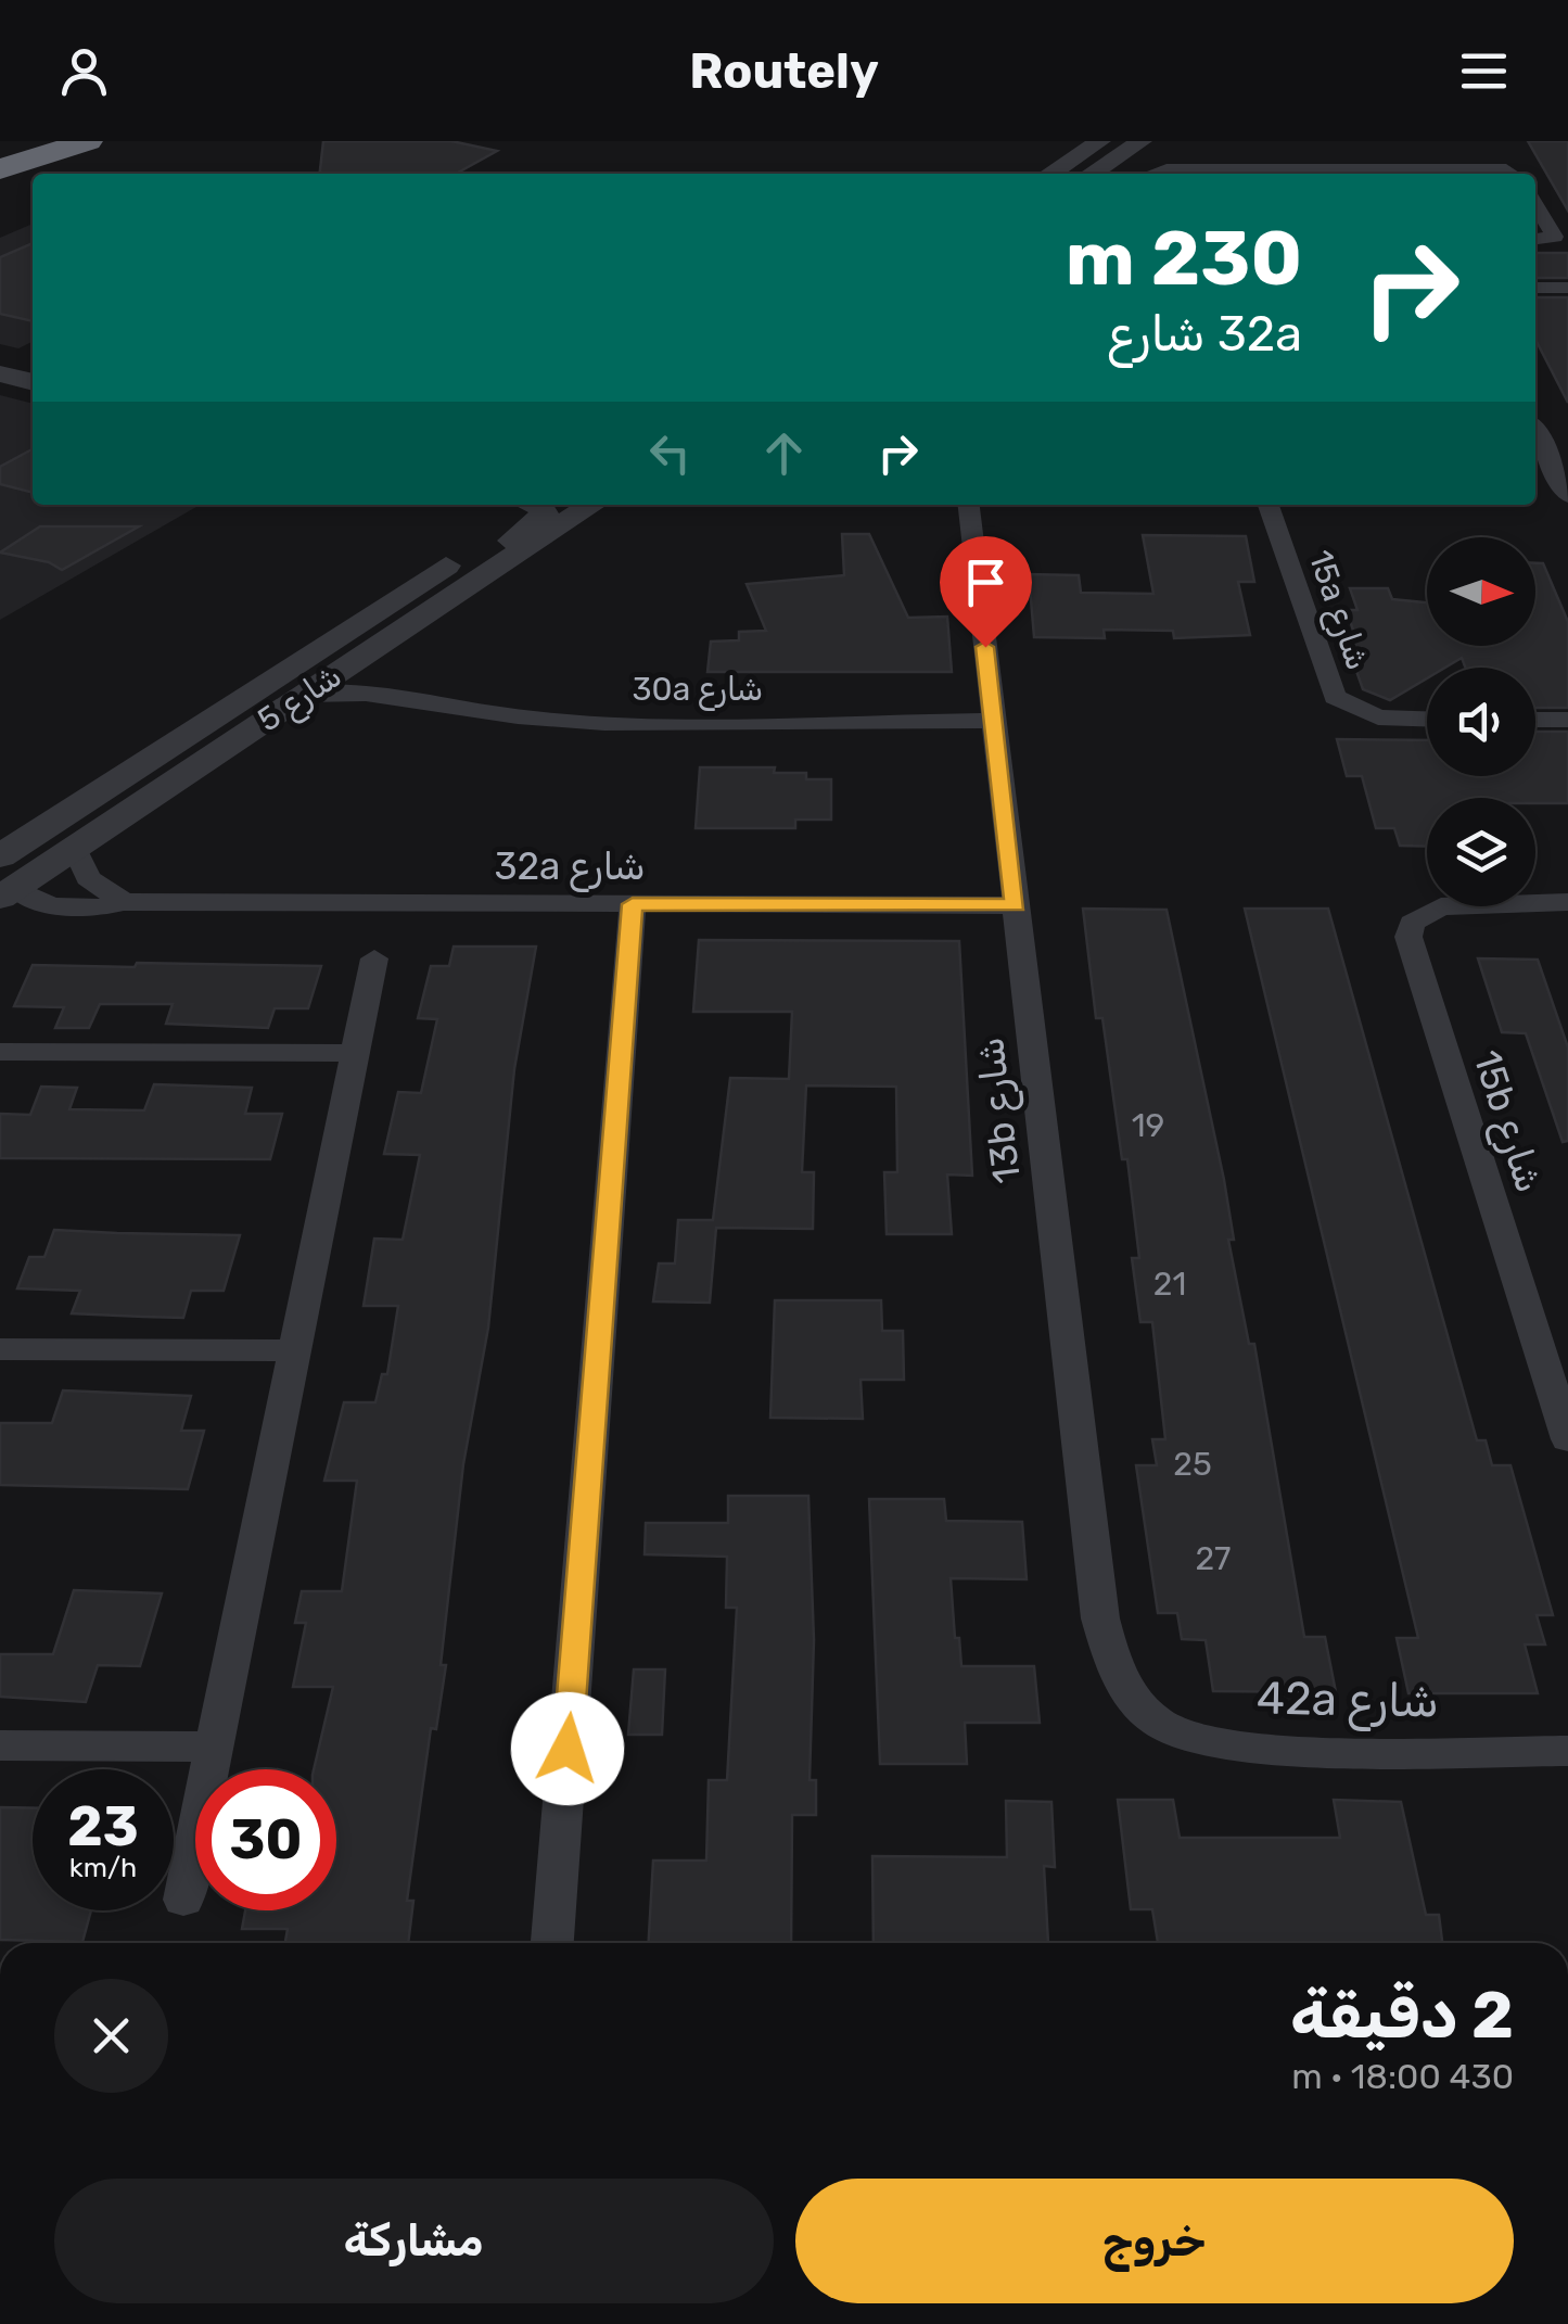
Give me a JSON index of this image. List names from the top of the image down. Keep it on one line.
{"streets":{"street":["15a شارع","30a شارع","شارع 5","32a شارع","13b شارع","15b شارع","42a شارع"]},"crossings":[["30a شارع","شارع 5"],["30a شارع","13b شارع"],["شارع 5","32a شارع"],["32a شارع","13b شارع"],["13b شارع","42a شارع"]],"house_numbers":["19","21","25","27"],"north":"right","page":{"header":"Routely","turn":["230 m","32a شارع"],"speed":"23 km/h","limit":"30","heading":["2 دقيقة","430 m · 18:00"],"buttons":["خروج","مشاركة"]}}
